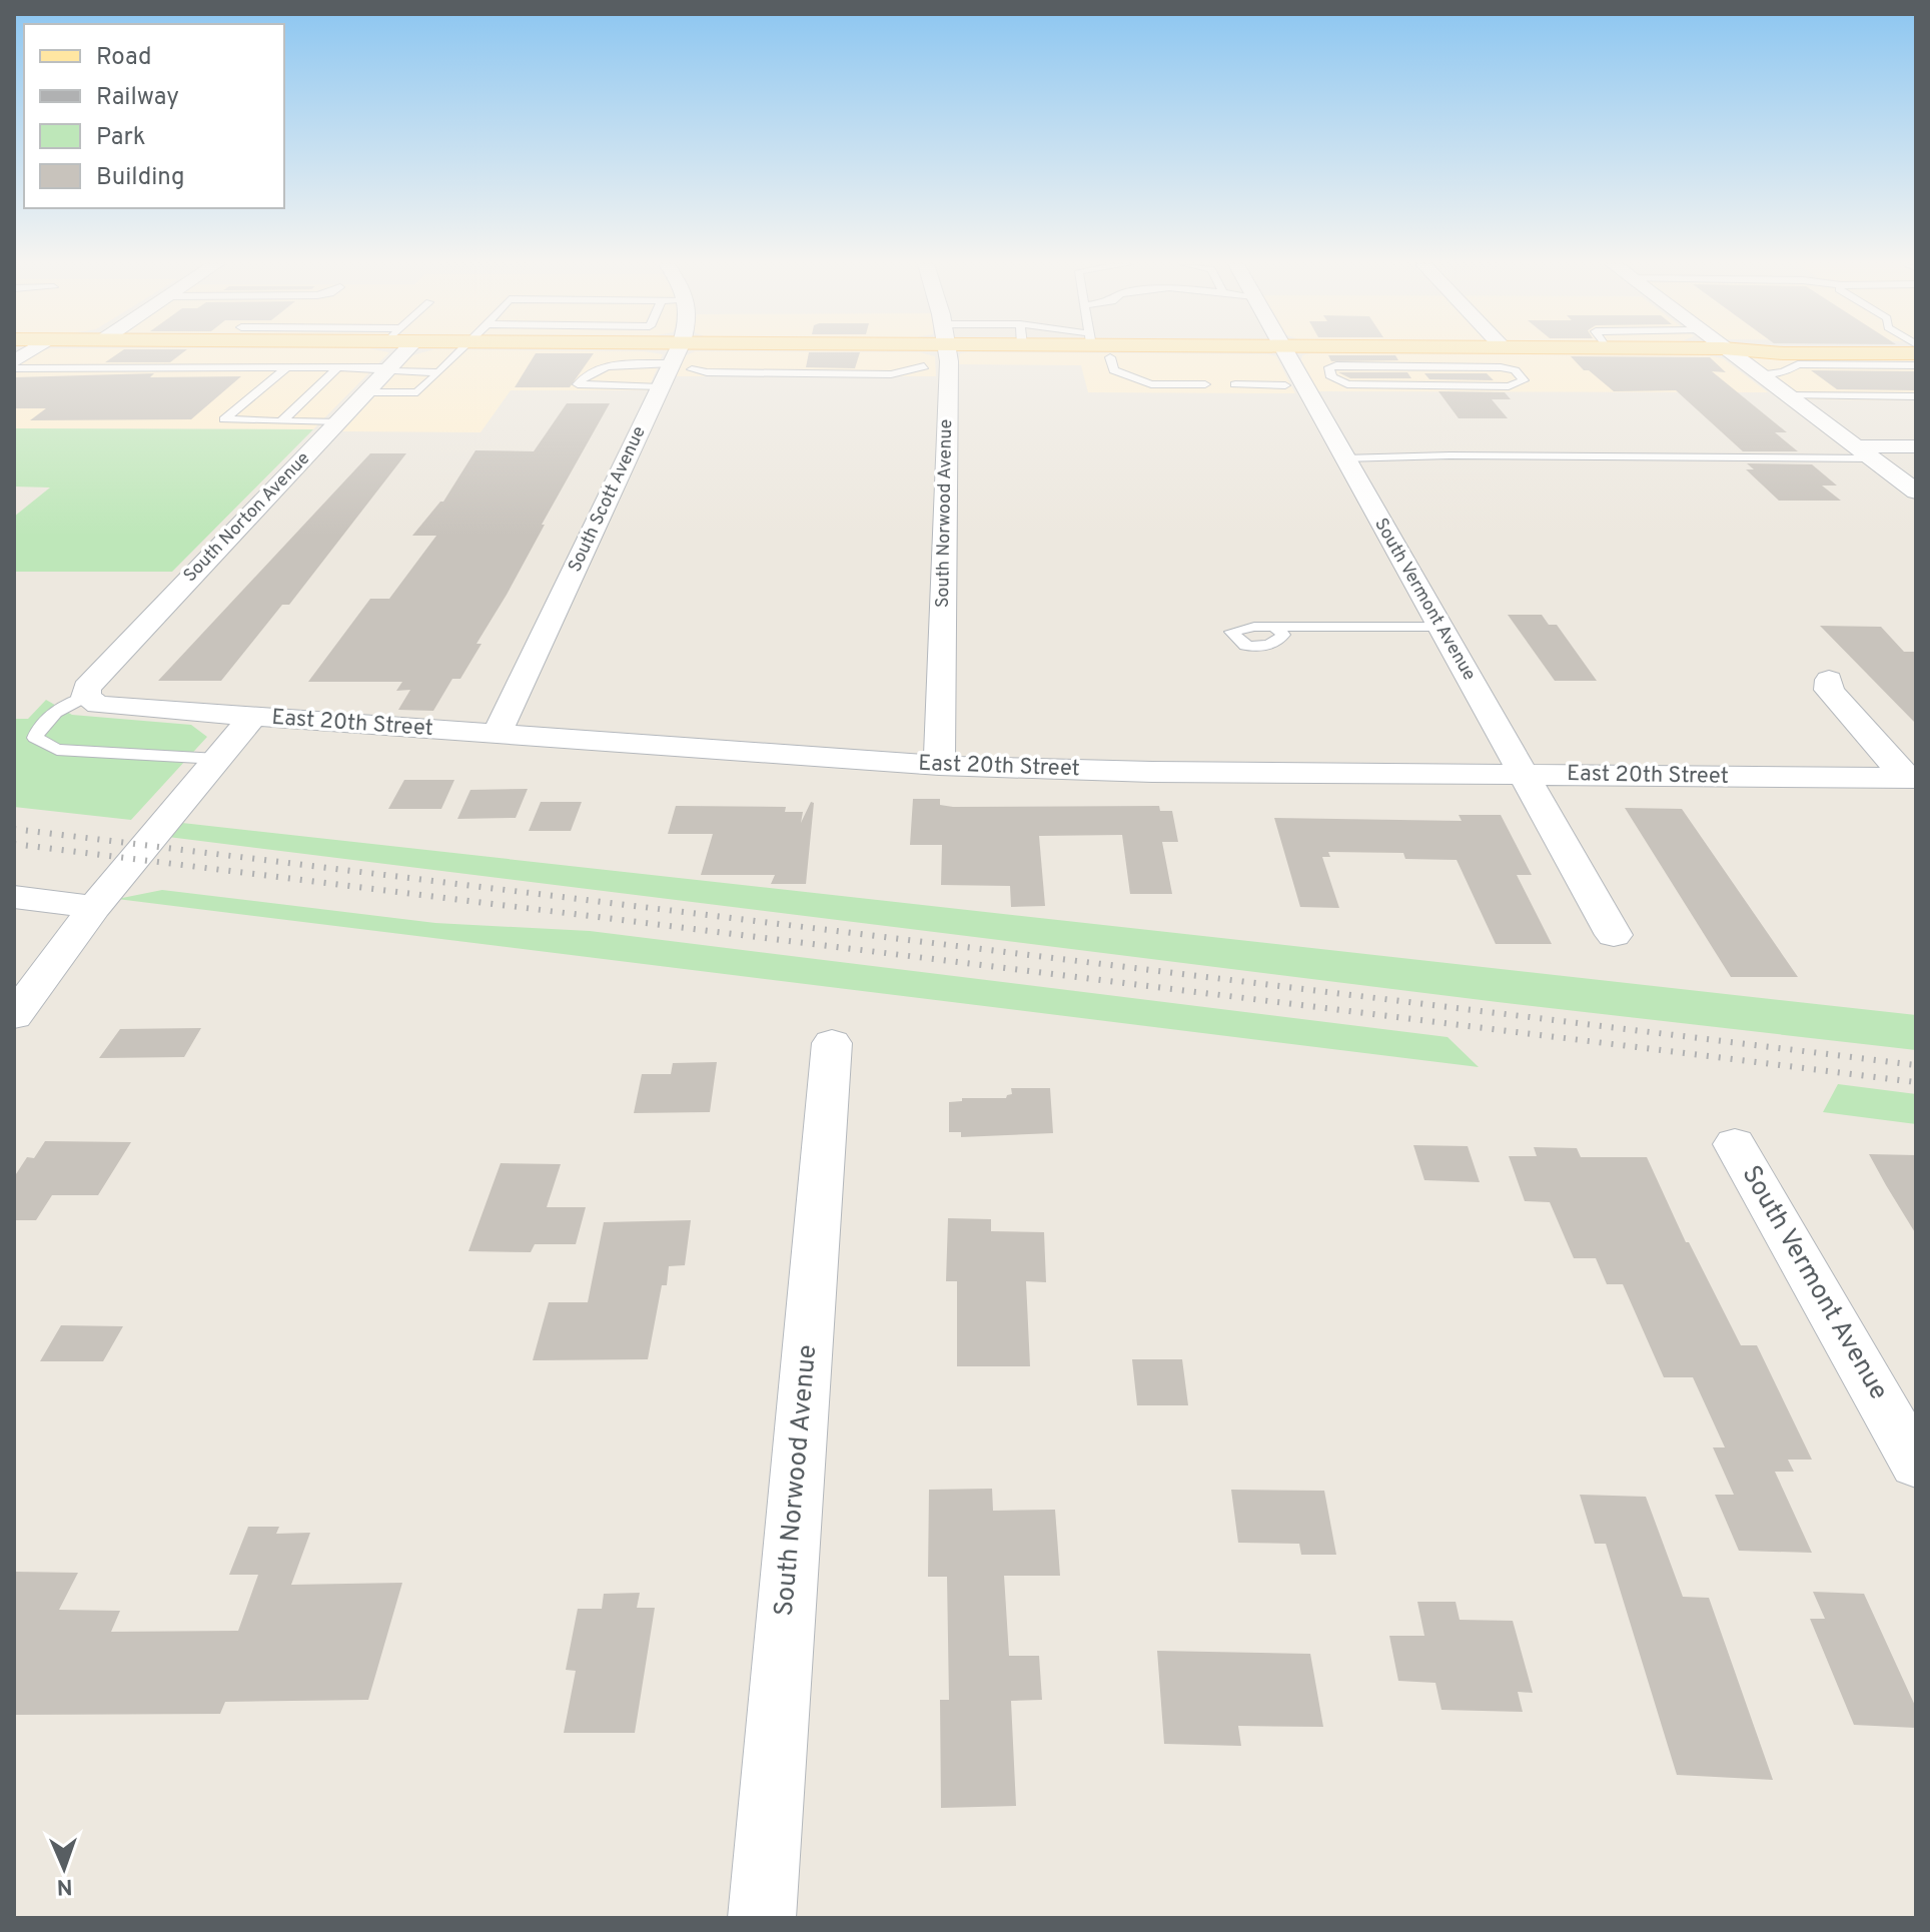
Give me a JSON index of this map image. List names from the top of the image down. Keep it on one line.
{"streets":{"street":["South Scott Avenue","South Norwood Avenue","South Norton Avenue","South Vermont Avenue","East 20th Street"]},"crossings":[["South Scott Avenue","East 20th Street"],["South Norwood Avenue","East 20th Street"],["South Norton Avenue","East 20th Street"],["South Vermont Avenue","East 20th Street"]],"legend":["Road","Railway","Park","Building"],"north":"bottom"}
